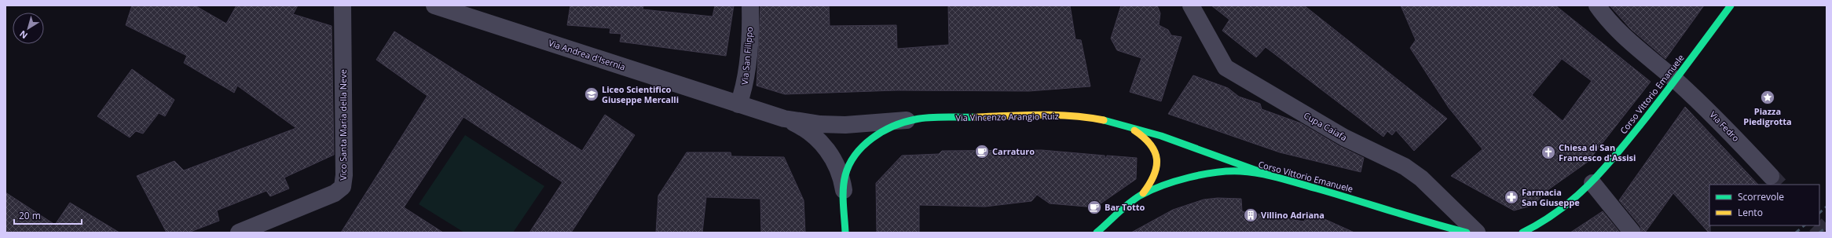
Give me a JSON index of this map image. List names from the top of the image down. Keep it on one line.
{"streets":{"street":["Via Andrea d'Isernia","Via San Filippo","Corso Vittorio Emanuele","Via Vincenzo Arangio Ruiz","Vico Santa Maria della Neve","Cupa Caiafa","Via Fedro"]},"crossings":[["Via Andrea d'Isernia","Via San Filippo"],["Via Andrea d'Isernia","Via Vincenzo Arangio Ruiz"],["Via San Filippo","Via Vincenzo Arangio Ruiz"],["Corso Vittorio Emanuele","Via Vincenzo Arangio Ruiz"],["Corso Vittorio Emanuele","Via Fedro"]],"places":{"school or university":["Liceo Scientifico Giuseppe Mercalli"],"place":["Piazza Piedigrotta"],"cafe":["Carraturo","Bar Totto"],"church":["Chiesa di San Francesco d'Assisi"],"pharmacy":["Farmacia San Giuseppe"],"building":["Villino Adriana"]},"legend":["Scorrevole","Lento"],"scale_bar":"20 m","north":"bottom left"}
